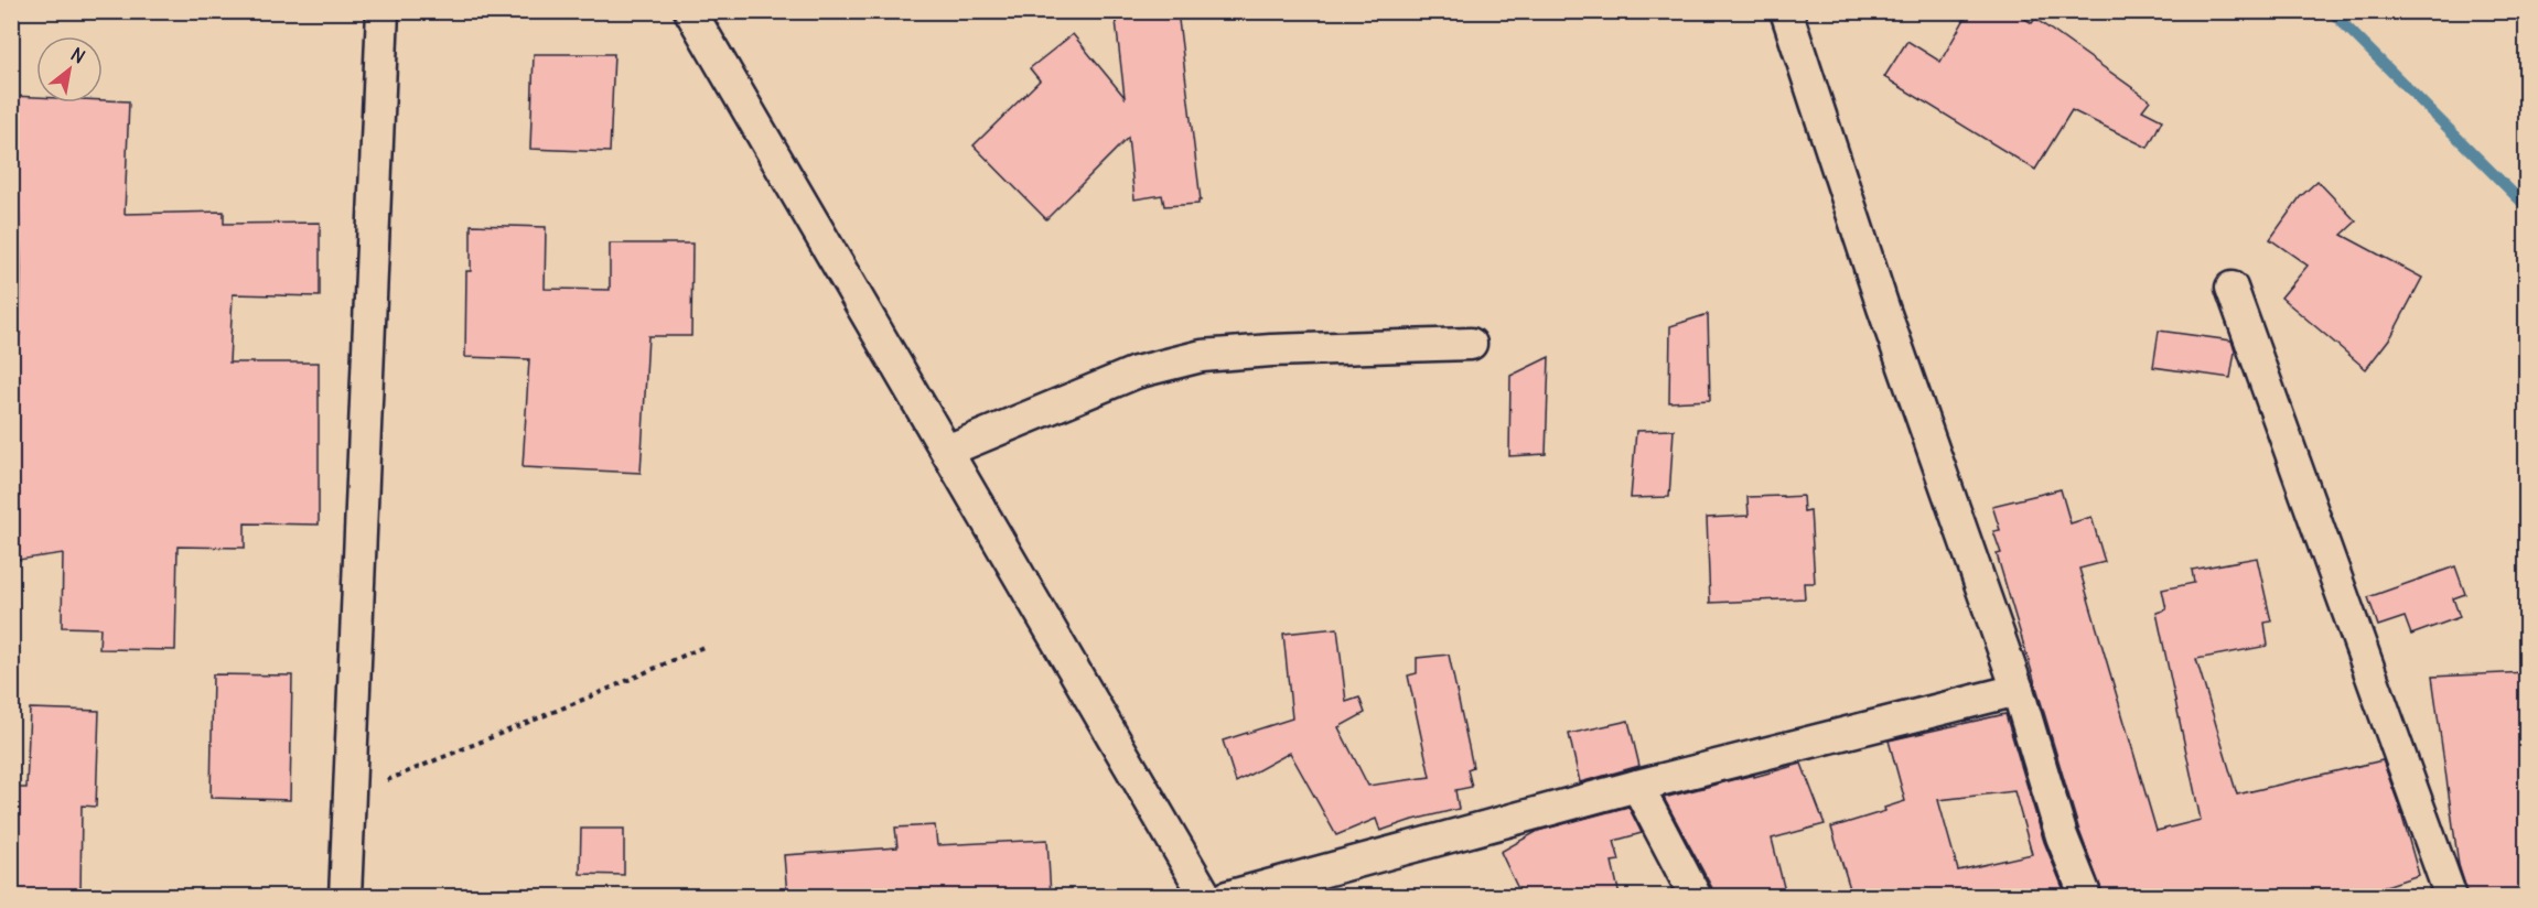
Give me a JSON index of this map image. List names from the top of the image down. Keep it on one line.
{"north":"top right"}
